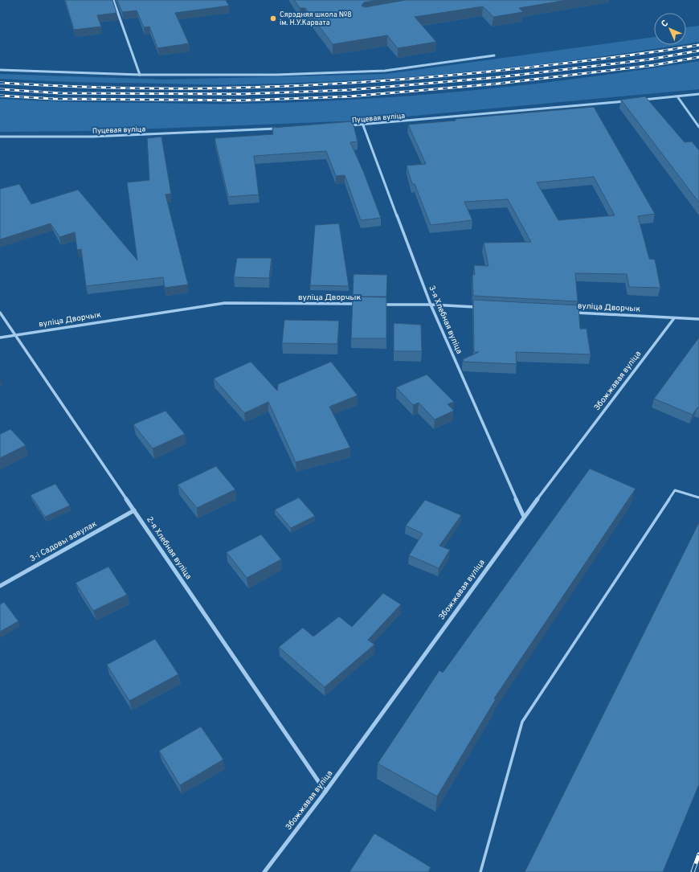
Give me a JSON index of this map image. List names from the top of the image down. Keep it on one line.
{"streets":{"street":["Пуцевая вуліца","вуліца Дворчык","3-я Хлебная вуліца","Збожжавая вуліца","3-і Садовы завулак","2-я Хлебная вуліца"]},"crossings":[["Пуцевая вуліца","3-я Хлебная вуліца"],["вуліца Дворчык","Збожжавая вуліца"],["вуліца Дворчык","2-я Хлебная вуліца"],["3-я Хлебная вуліца","Збожжавая вуліца"],["Збожжавая вуліца","2-я Хлебная вуліца"],["3-і Садовы завулак","2-я Хлебная вуліца"]],"places":["Сярэдняя школа №8 ім. Н.У.Карвата"],"north":"top left"}
